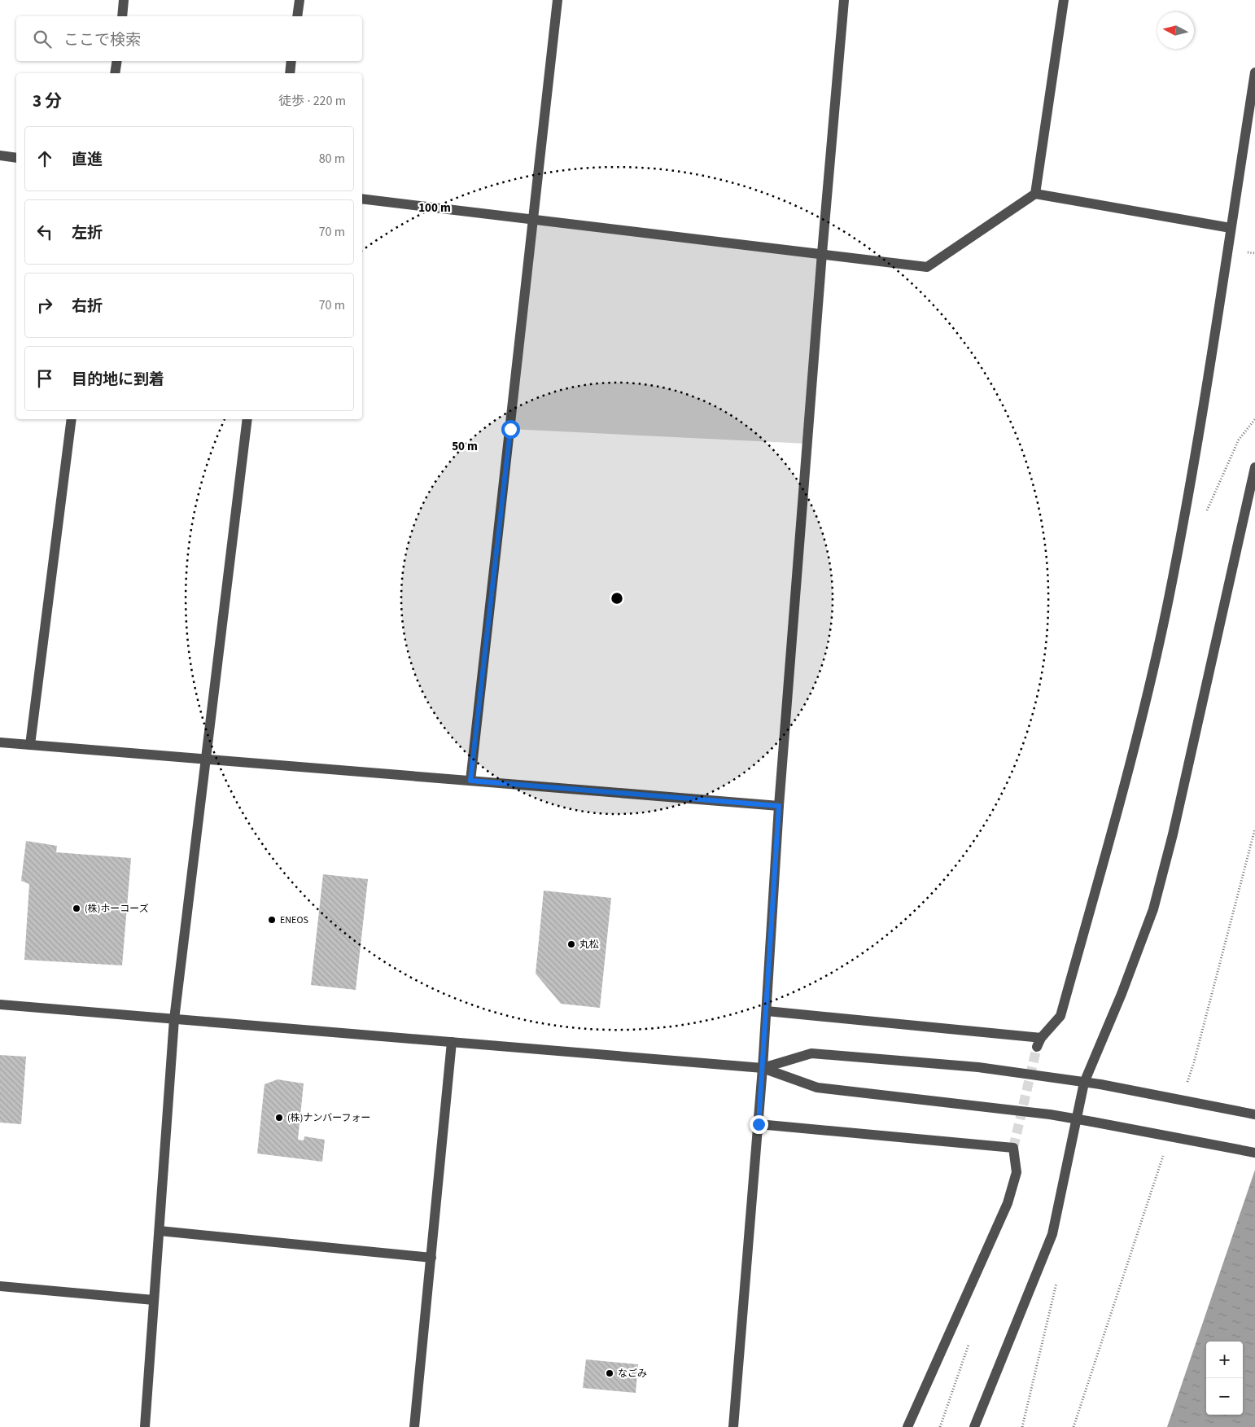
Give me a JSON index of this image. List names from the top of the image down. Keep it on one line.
{"places":["(株)ホーコーズ","ENEOS","丸松","(株)ナンバーフォー","なごみ"],"north":"left","page":{"search":"ここで検索","heading":["3 分","徒歩 · 220 m"],"list":[["直進","80 m"],["左折","70 m"],["右折","70 m"],"目的地に到着"],"map_buttons":["+","−"]},"rings":["100 m","50 m"]}
